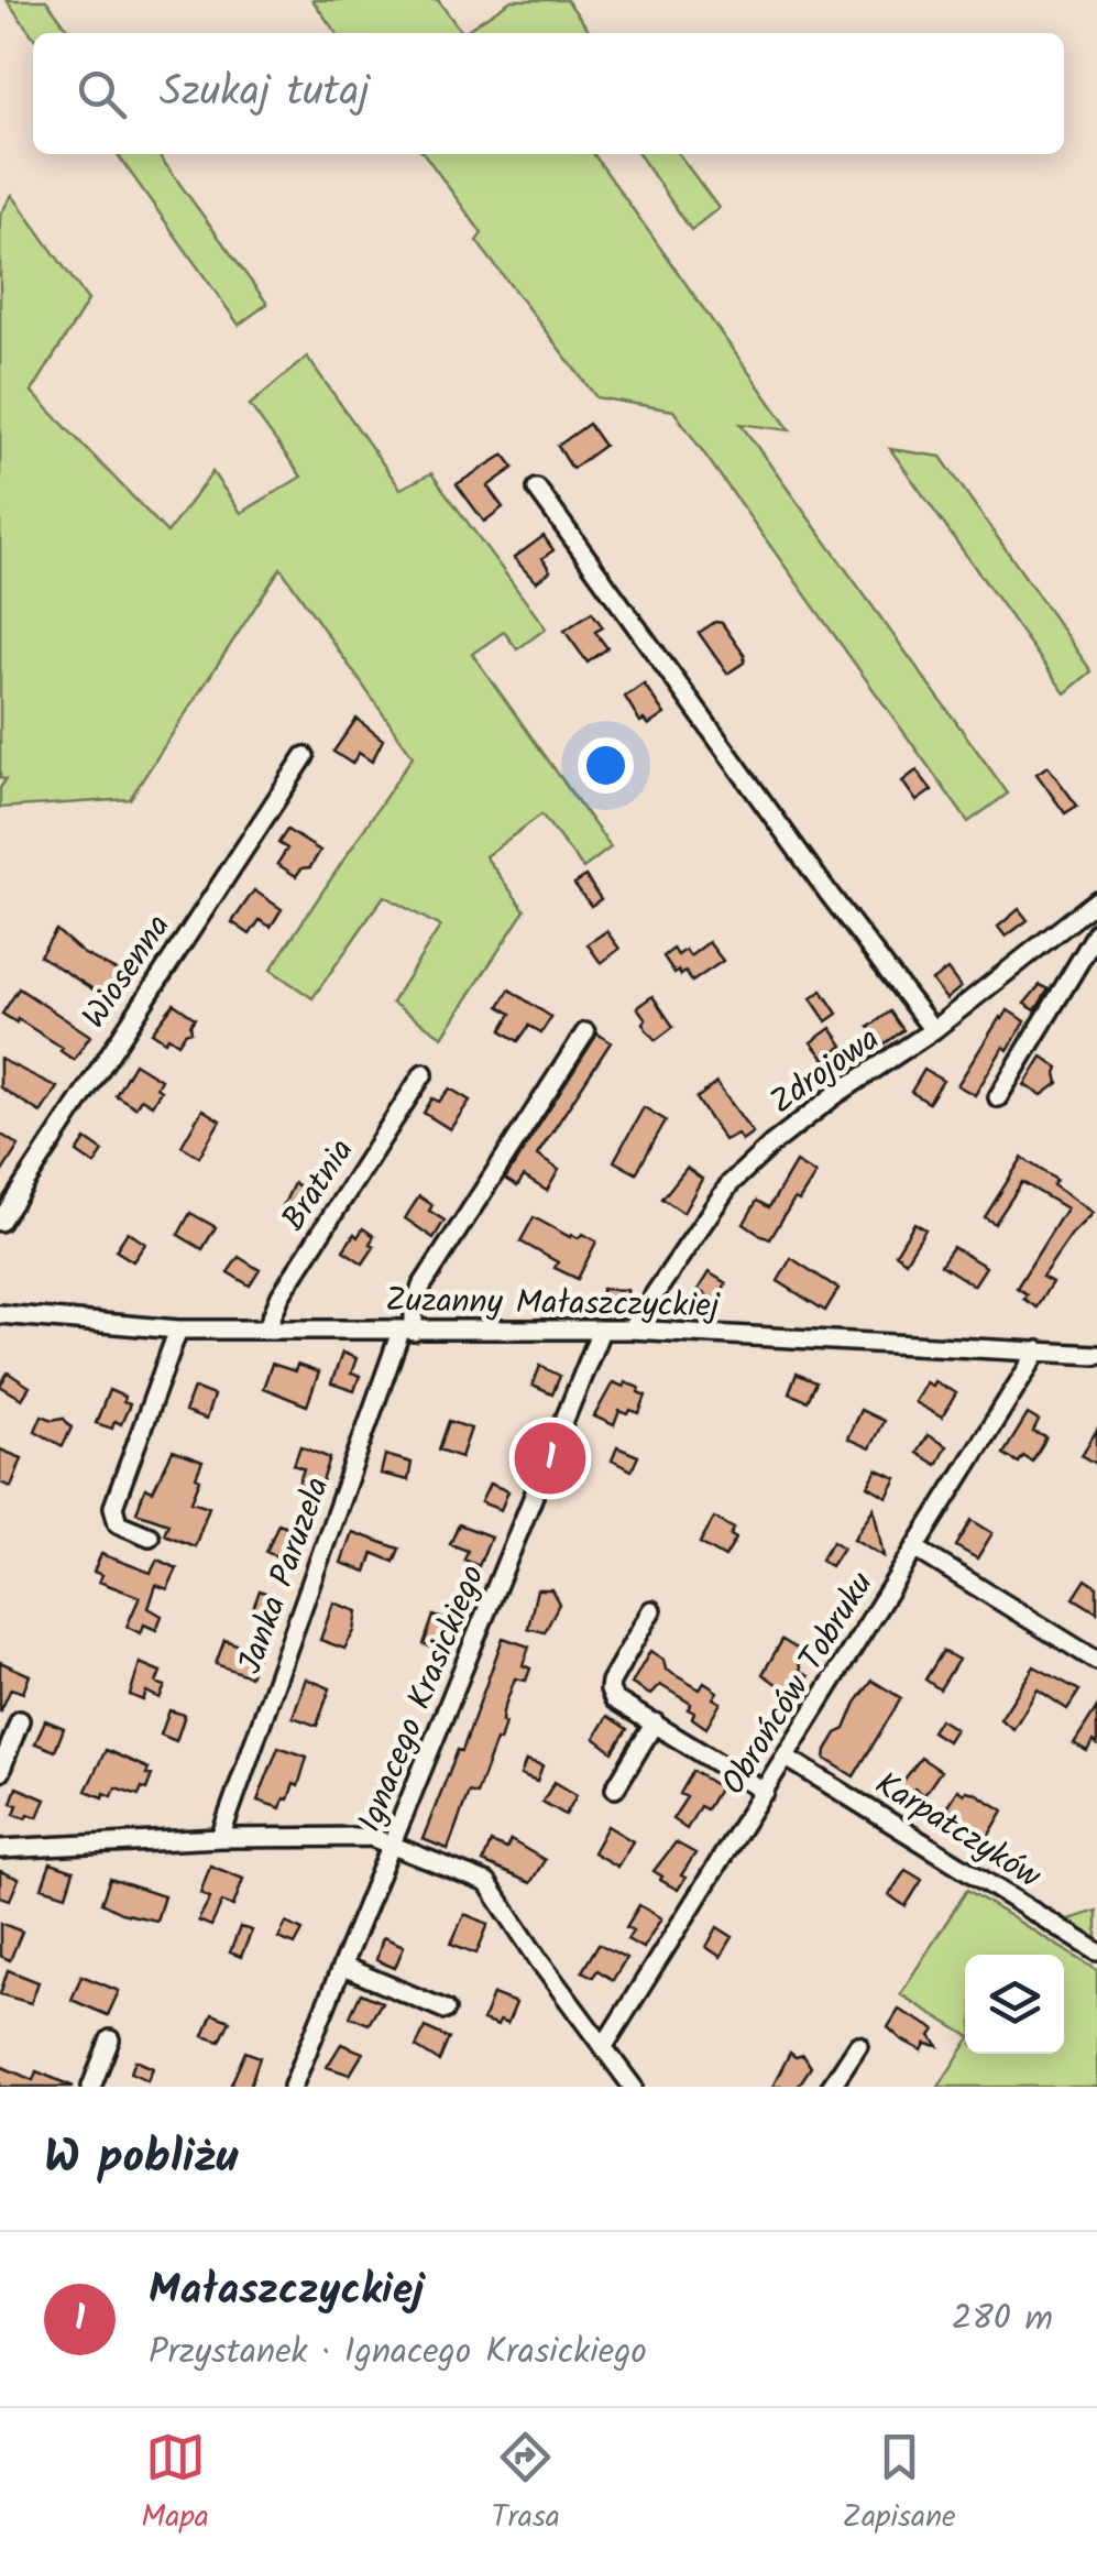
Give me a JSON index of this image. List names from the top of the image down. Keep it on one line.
{"streets":{"street":["Wiosenna","Zdrojowa","Bratnia","Zuzanny Małaszczyckiej","Janka Paruzela","Obrońców Tobruku","Ignacego Krasickiego","Karpatczyków"]},"crossings":[["Zdrojowa","Zuzanny Małaszczyckiej"],["Bratnia","Zuzanny Małaszczyckiej"],["Zuzanny Małaszczyckiej","Janka Paruzela"],["Zuzanny Małaszczyckiej","Obrońców Tobruku"],["Zuzanny Małaszczyckiej","Ignacego Krasickiego"],["Obrońców Tobruku","Karpatczyków"]],"page":{"search":"Szukaj tutaj","pins":"1","heading":"W pobliżu","list":[{"mark":"1","name":"Małaszczyckiej","note":"Przystanek · Ignacego Krasickiego","value":"280 m"}],"nav":["Mapa","Trasa","Zapisane"]}}
